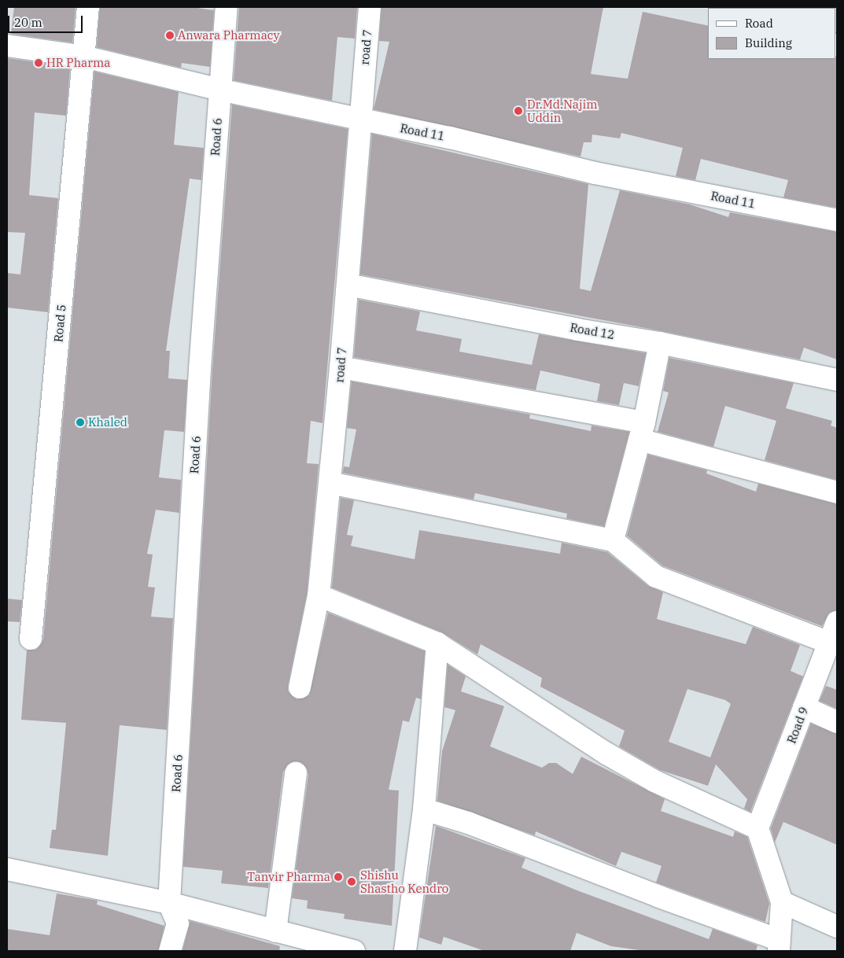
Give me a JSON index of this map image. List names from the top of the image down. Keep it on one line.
{"streets":{"street":["road 7","Road 11","Road 6","Road 5","Road 12","Road 9"]},"crossings":[["road 7","Road 11"],["road 7","Road 12"],["Road 11","Road 6"],["Road 11","Road 5"]],"places":["Anwara Pharmacy","HR Pharma","Dr.Md.Najim Uddin","Khaled","Tanvir Pharma","Shishu Shastho Kendro"],"legend":["Road","Building"],"scale_bar":"20 m"}
